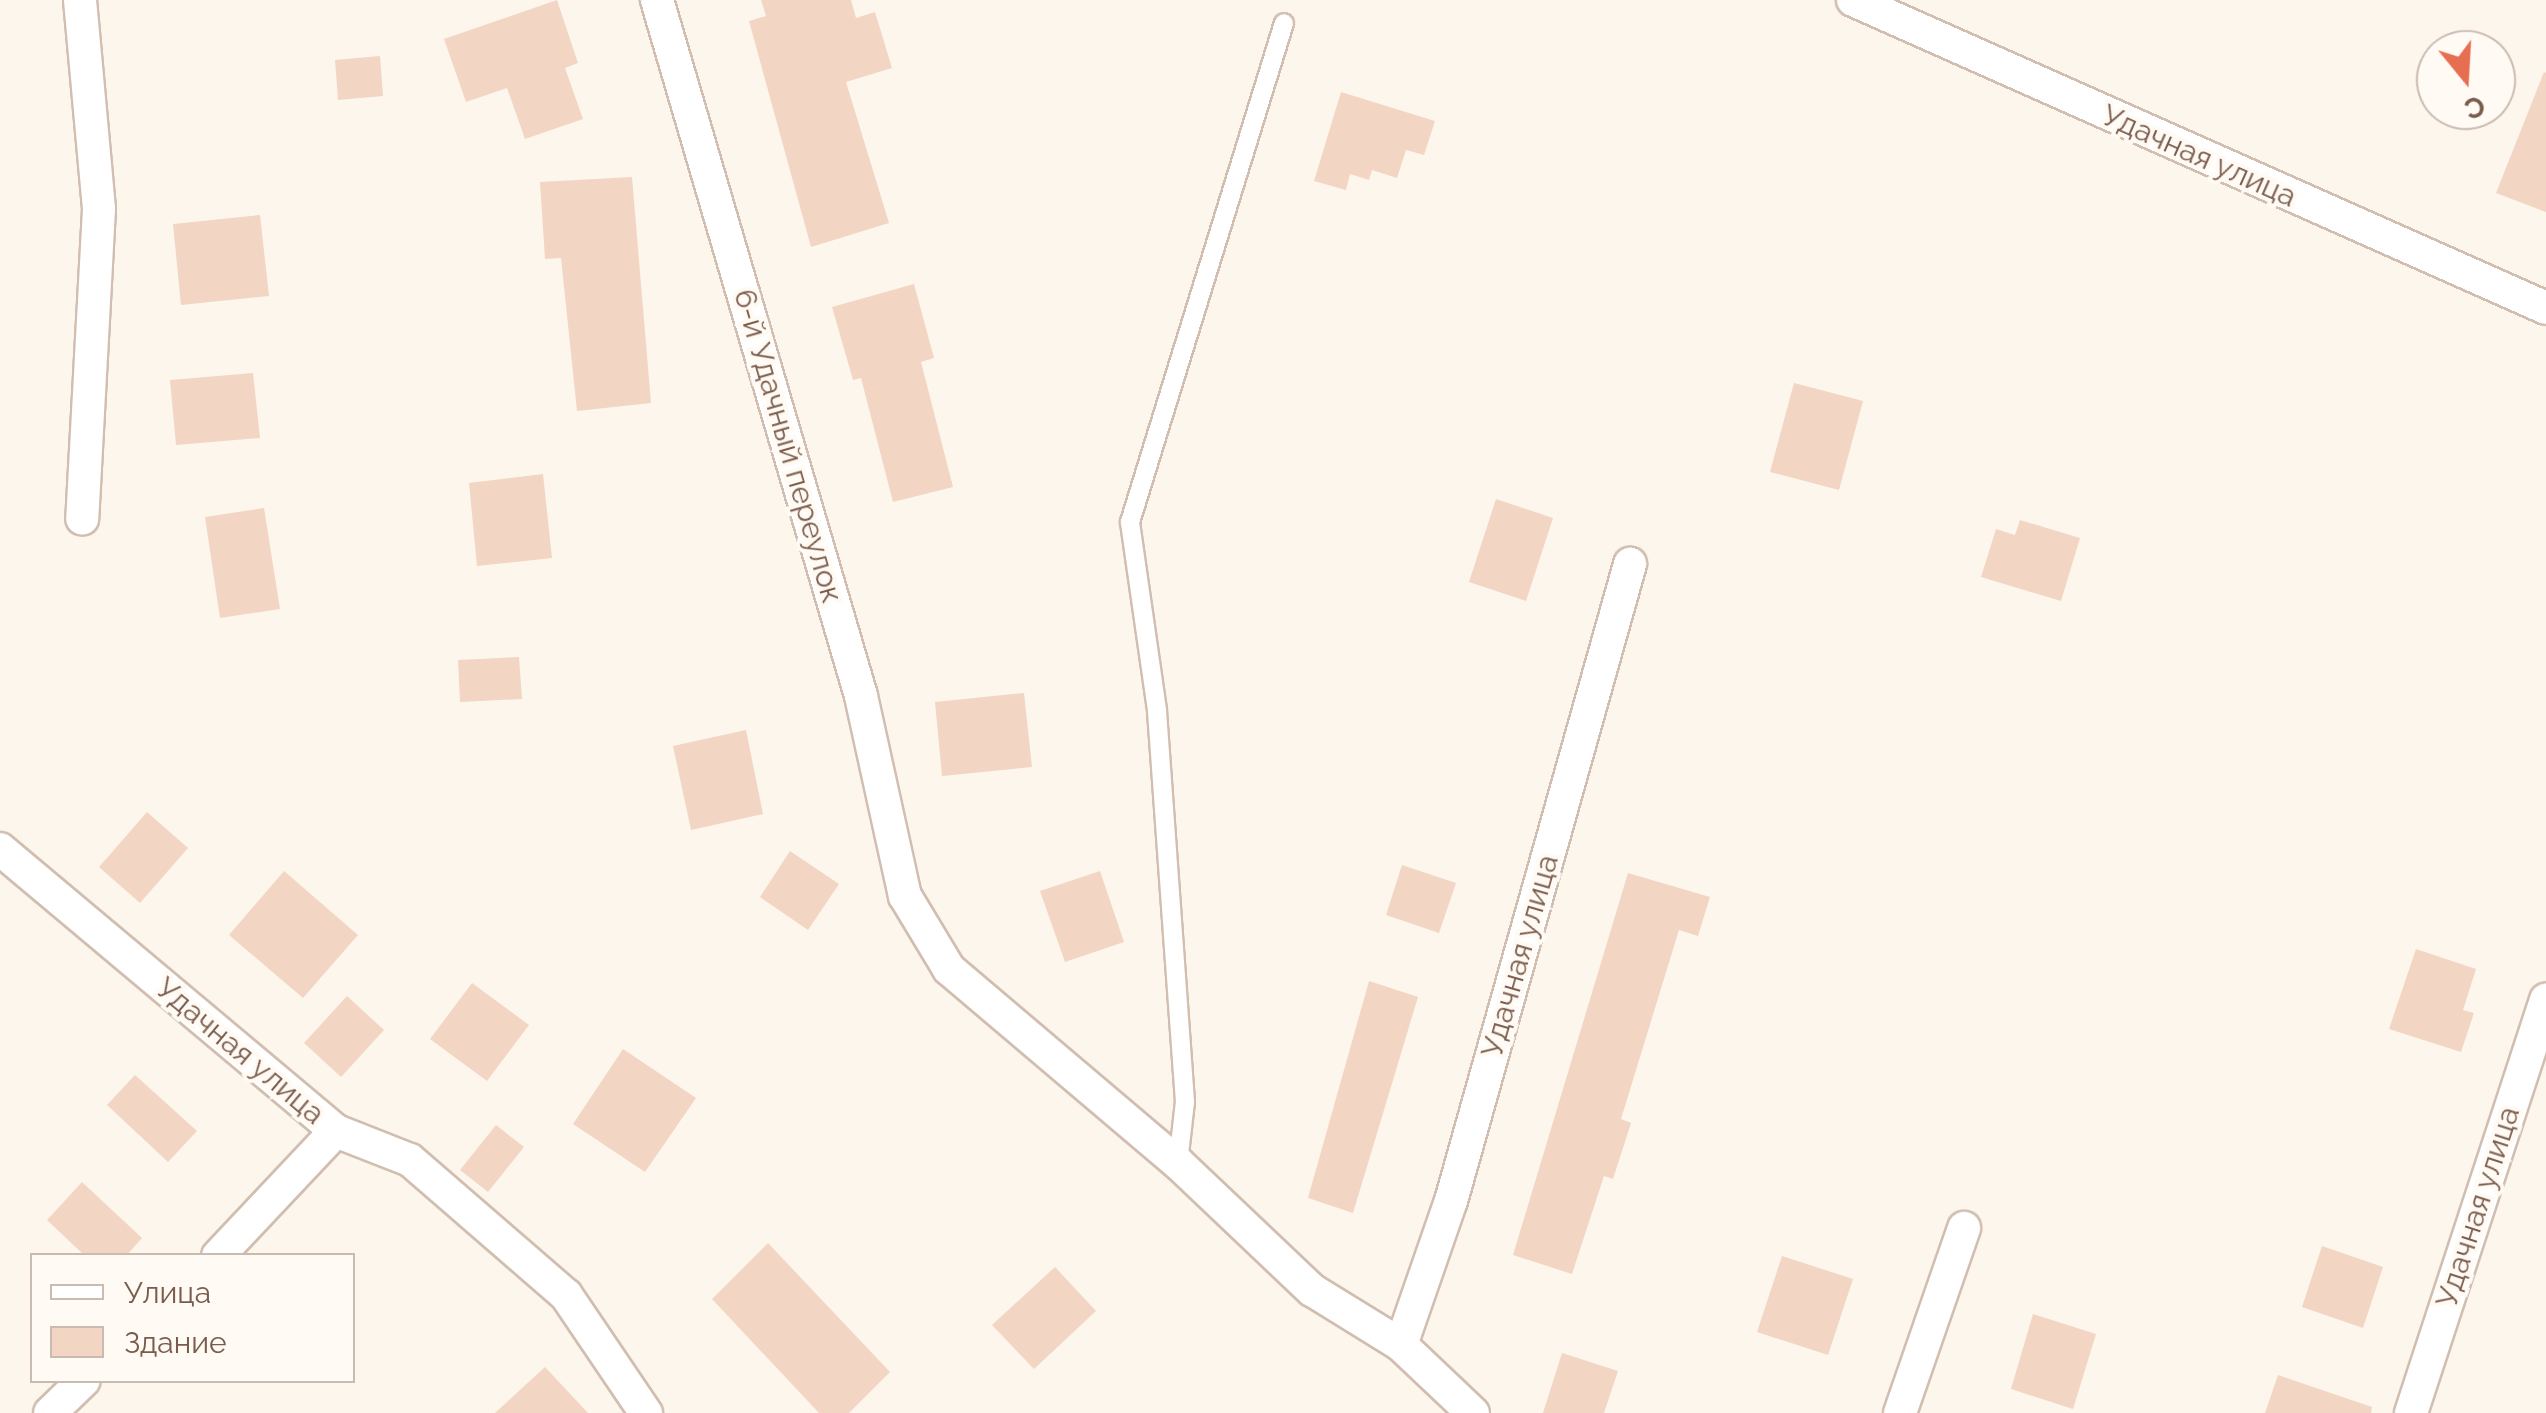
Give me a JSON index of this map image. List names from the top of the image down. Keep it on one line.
{"streets":{"street":["Удачная улица","6-й Удачный переулок"]},"legend":["Улица","Здание"],"north":"bottom"}
